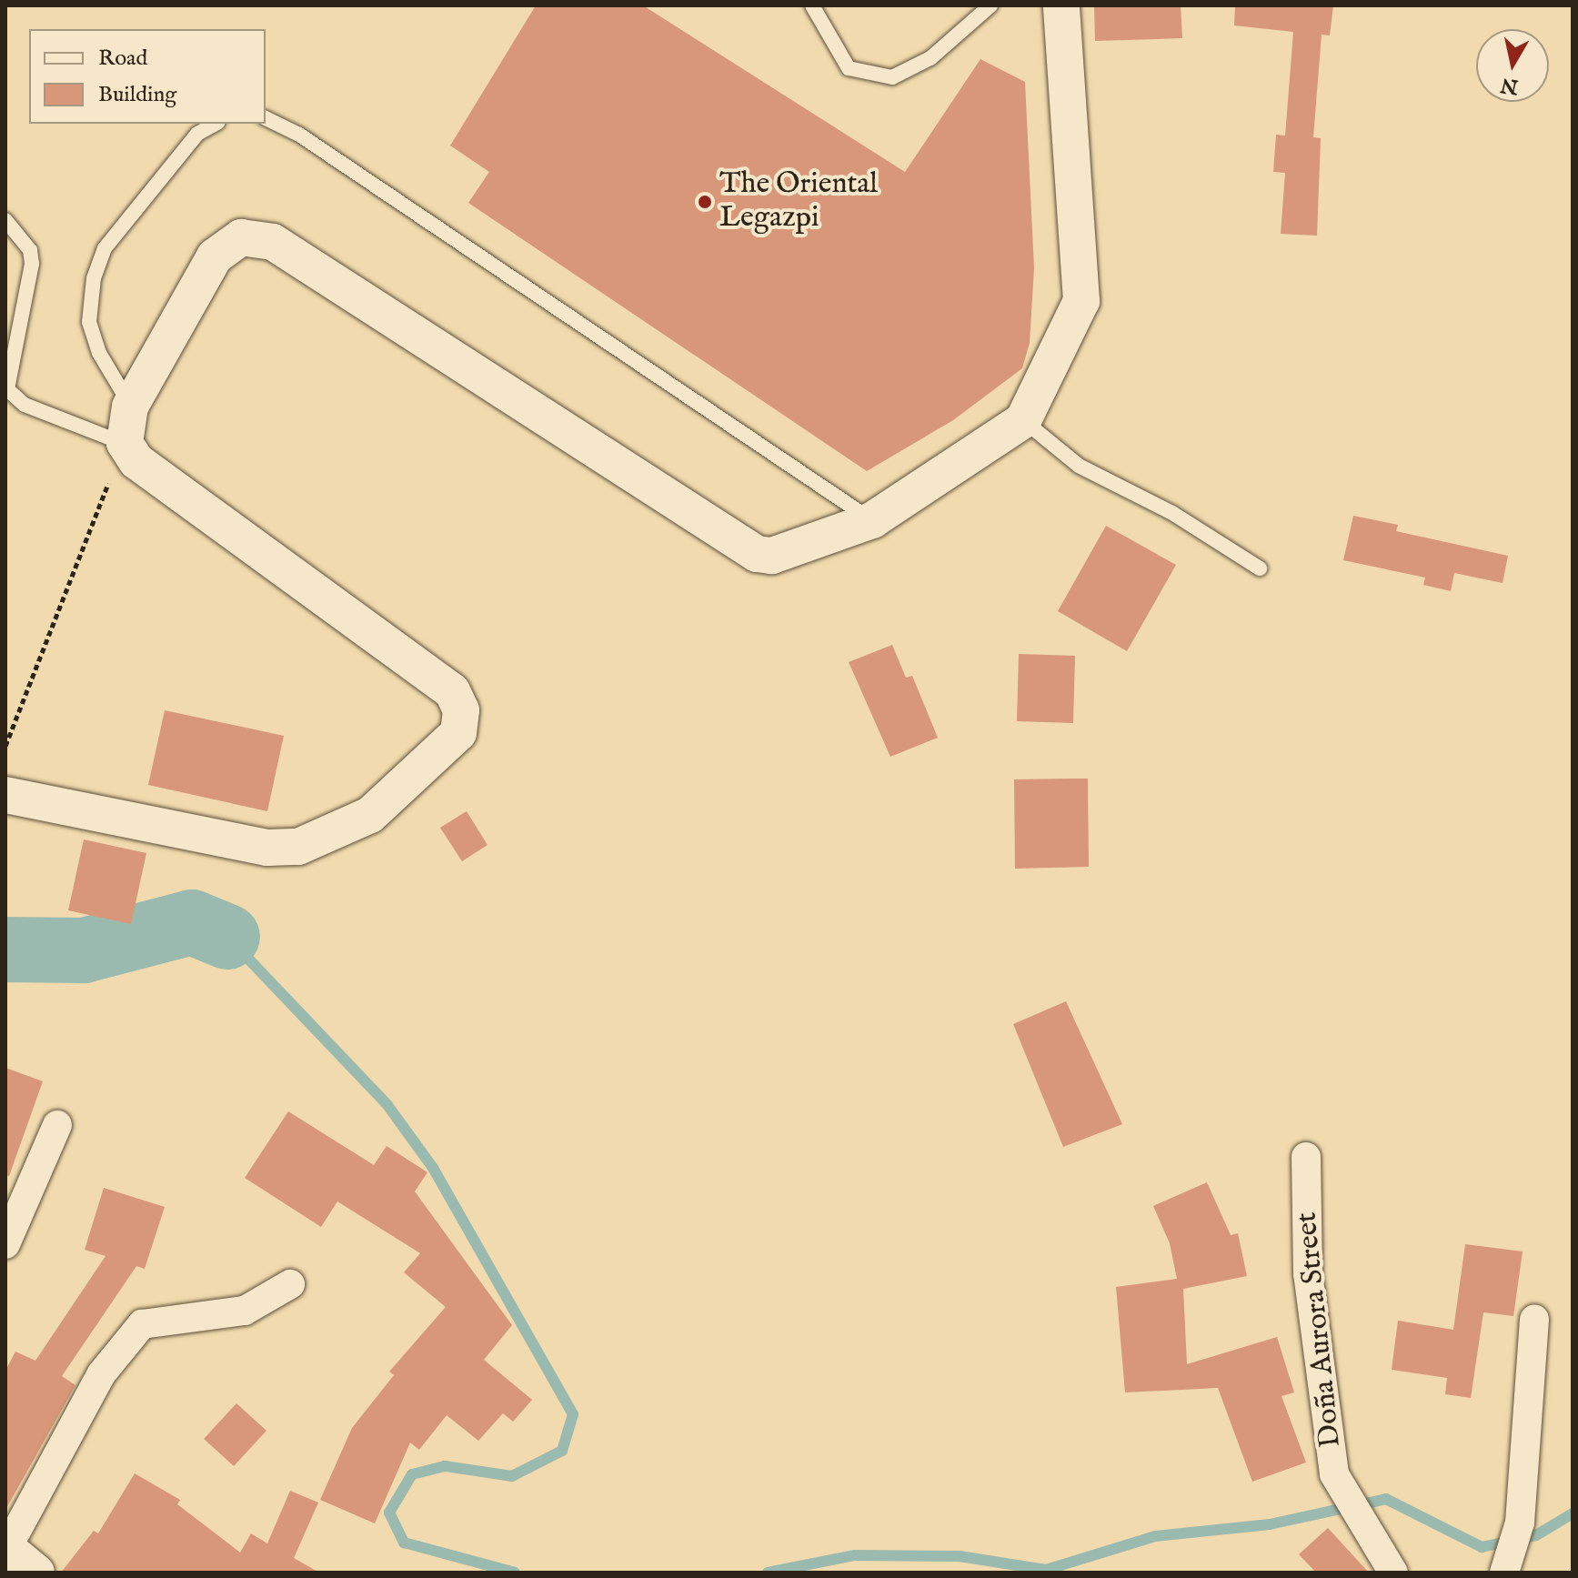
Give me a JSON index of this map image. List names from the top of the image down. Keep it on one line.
{"streets":{"street":["Doña Aurora Street"]},"places":["The Oriental Legazpi"],"legend":["Road","Building"],"north":"bottom"}
